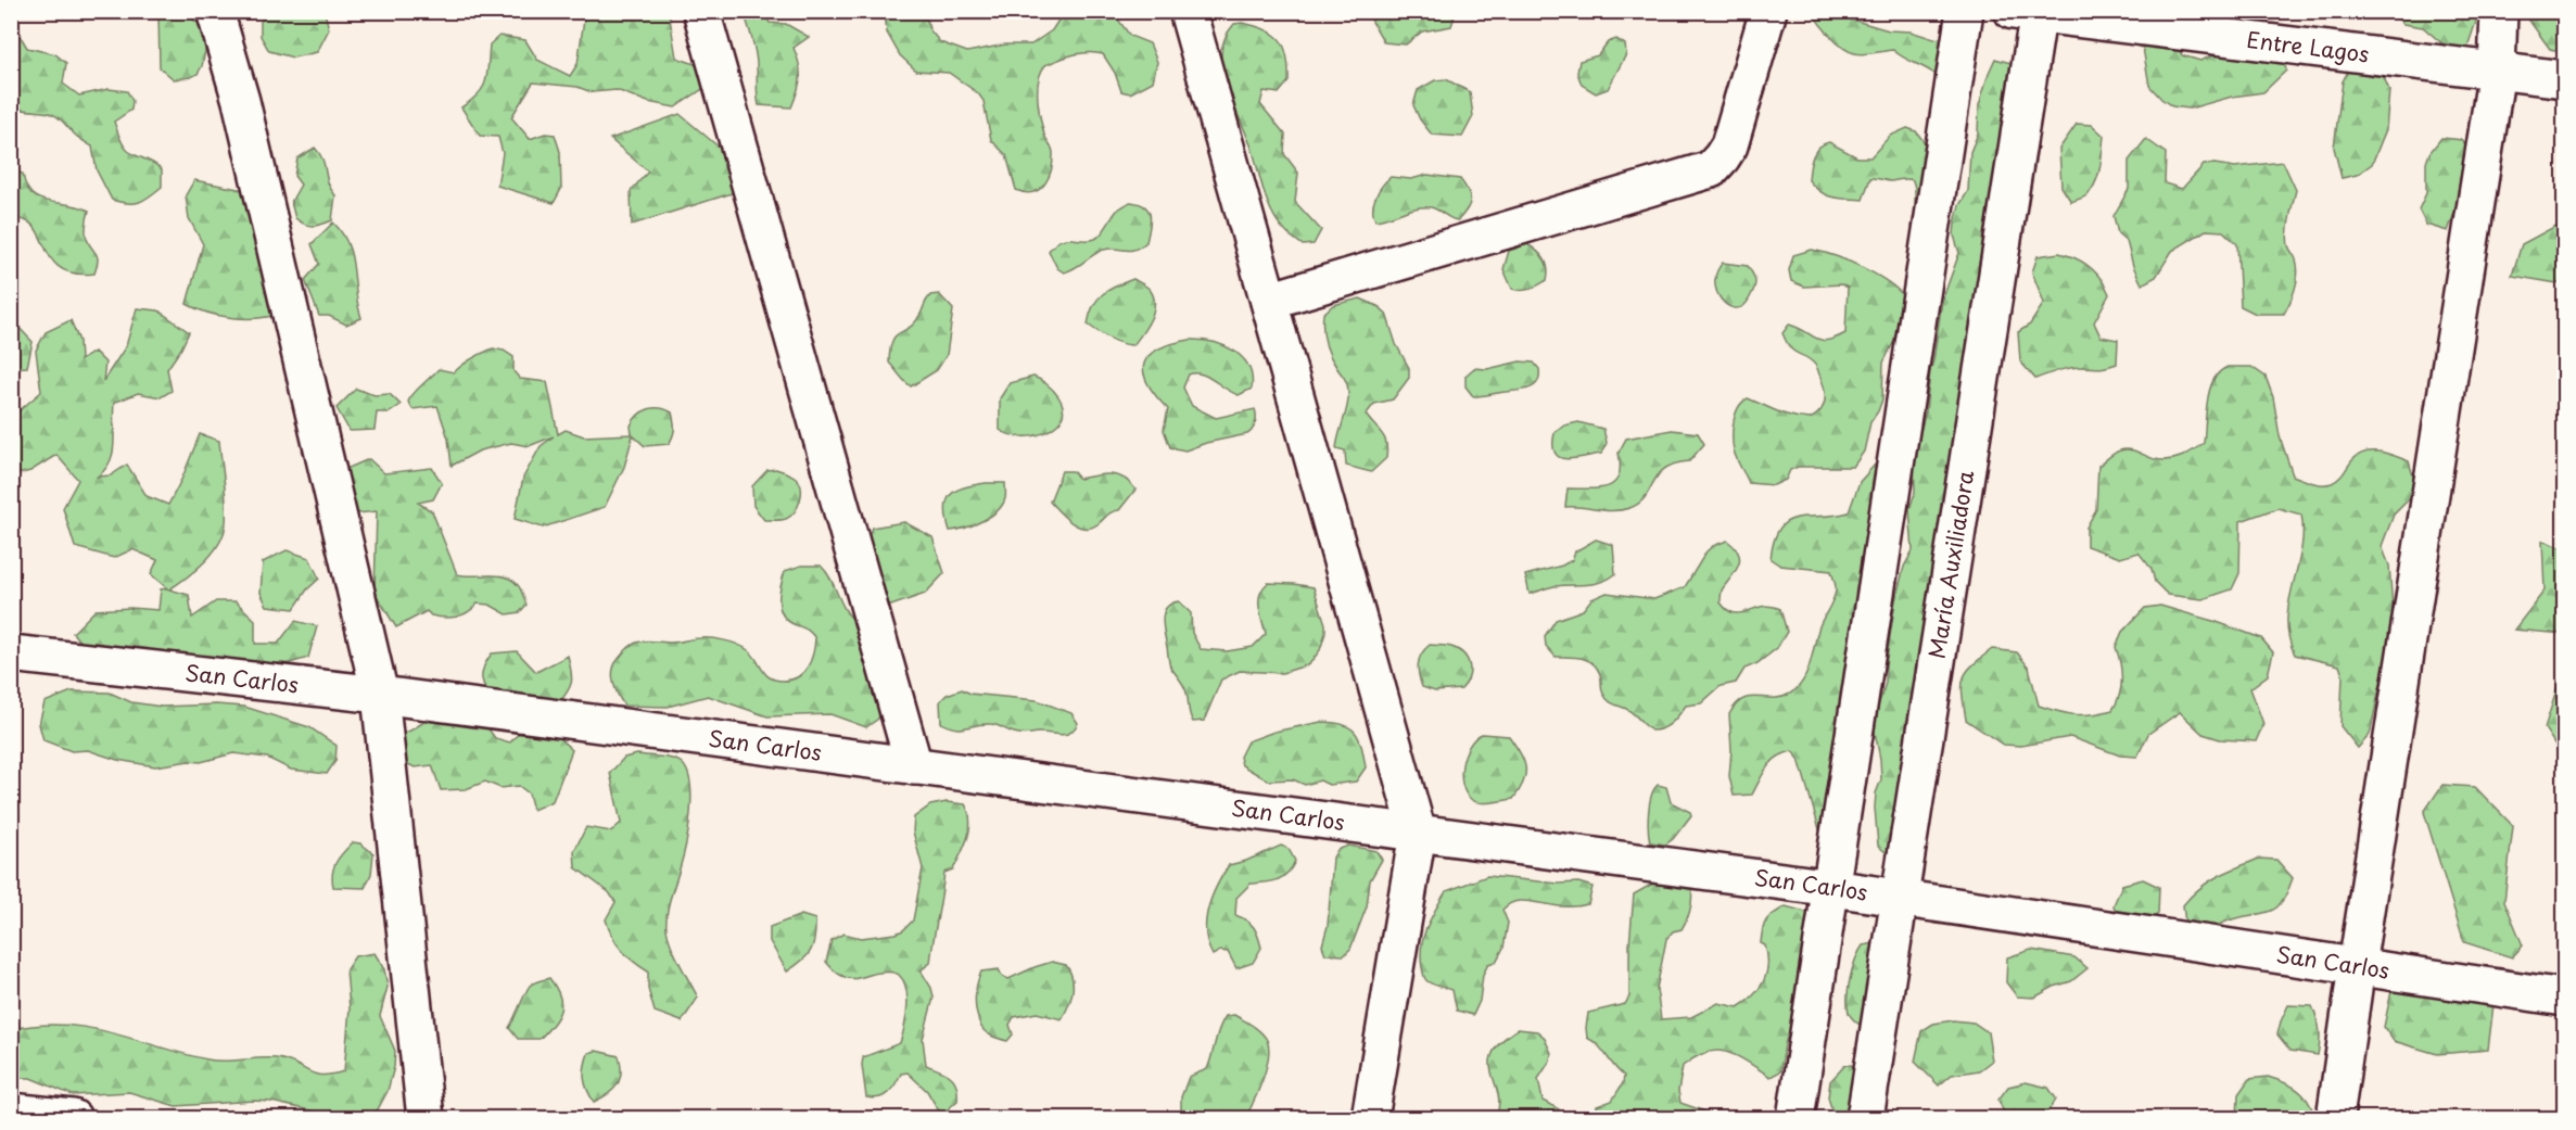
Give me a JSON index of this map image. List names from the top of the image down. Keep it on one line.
{"streets":{"street":["Entre Lagos","María Auxiliadora","San Carlos"]},"crossings":[["Entre Lagos","María Auxiliadora"],["María Auxiliadora","San Carlos"]]}
